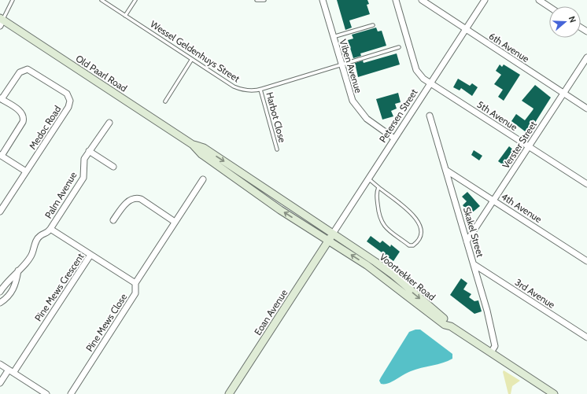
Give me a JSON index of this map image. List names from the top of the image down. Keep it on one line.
{"streets":{"main road":["Old Paarl Road","Petersen Street","Voortrekker Road","Eoan Avenue"],"street":["6th Avenue","Viben Avenue","5th Avenue","Medoc Road","Verster Street","Palm Avenue","4th Avenue","Skakel Street","Pine Mews Crescent","3rd Avenue","Pine Mews Close"],"lane":["Wessel Geldenhuys Street","Harbot Close"]},"crossings":[["6th Avenue","Petersen Street"],["6th Avenue","Verster Street"],["Wessel Geldenhuys Street","Viben Avenue"],["Wessel Geldenhuys Street","Harbot Close"],["Viben Avenue","Petersen Street"],["Old Paarl Road","Petersen Street"],["Old Paarl Road","Voortrekker Road"],["Old Paarl Road","Eoan Avenue"],["Petersen Street","5th Avenue"],["Petersen Street","Voortrekker Road"],["Petersen Street","Eoan Avenue"],["5th Avenue","Verster Street"],["Verster Street","4th Avenue"],["Verster Street","Skakel Street"],["4th Avenue","Skakel Street"],["Skakel Street","Voortrekker Road"],["Skakel Street","3rd Avenue"],["Voortrekker Road","Eoan Avenue"],["Pine Mews Crescent","Pine Mews Close"]],"north":"right"}
